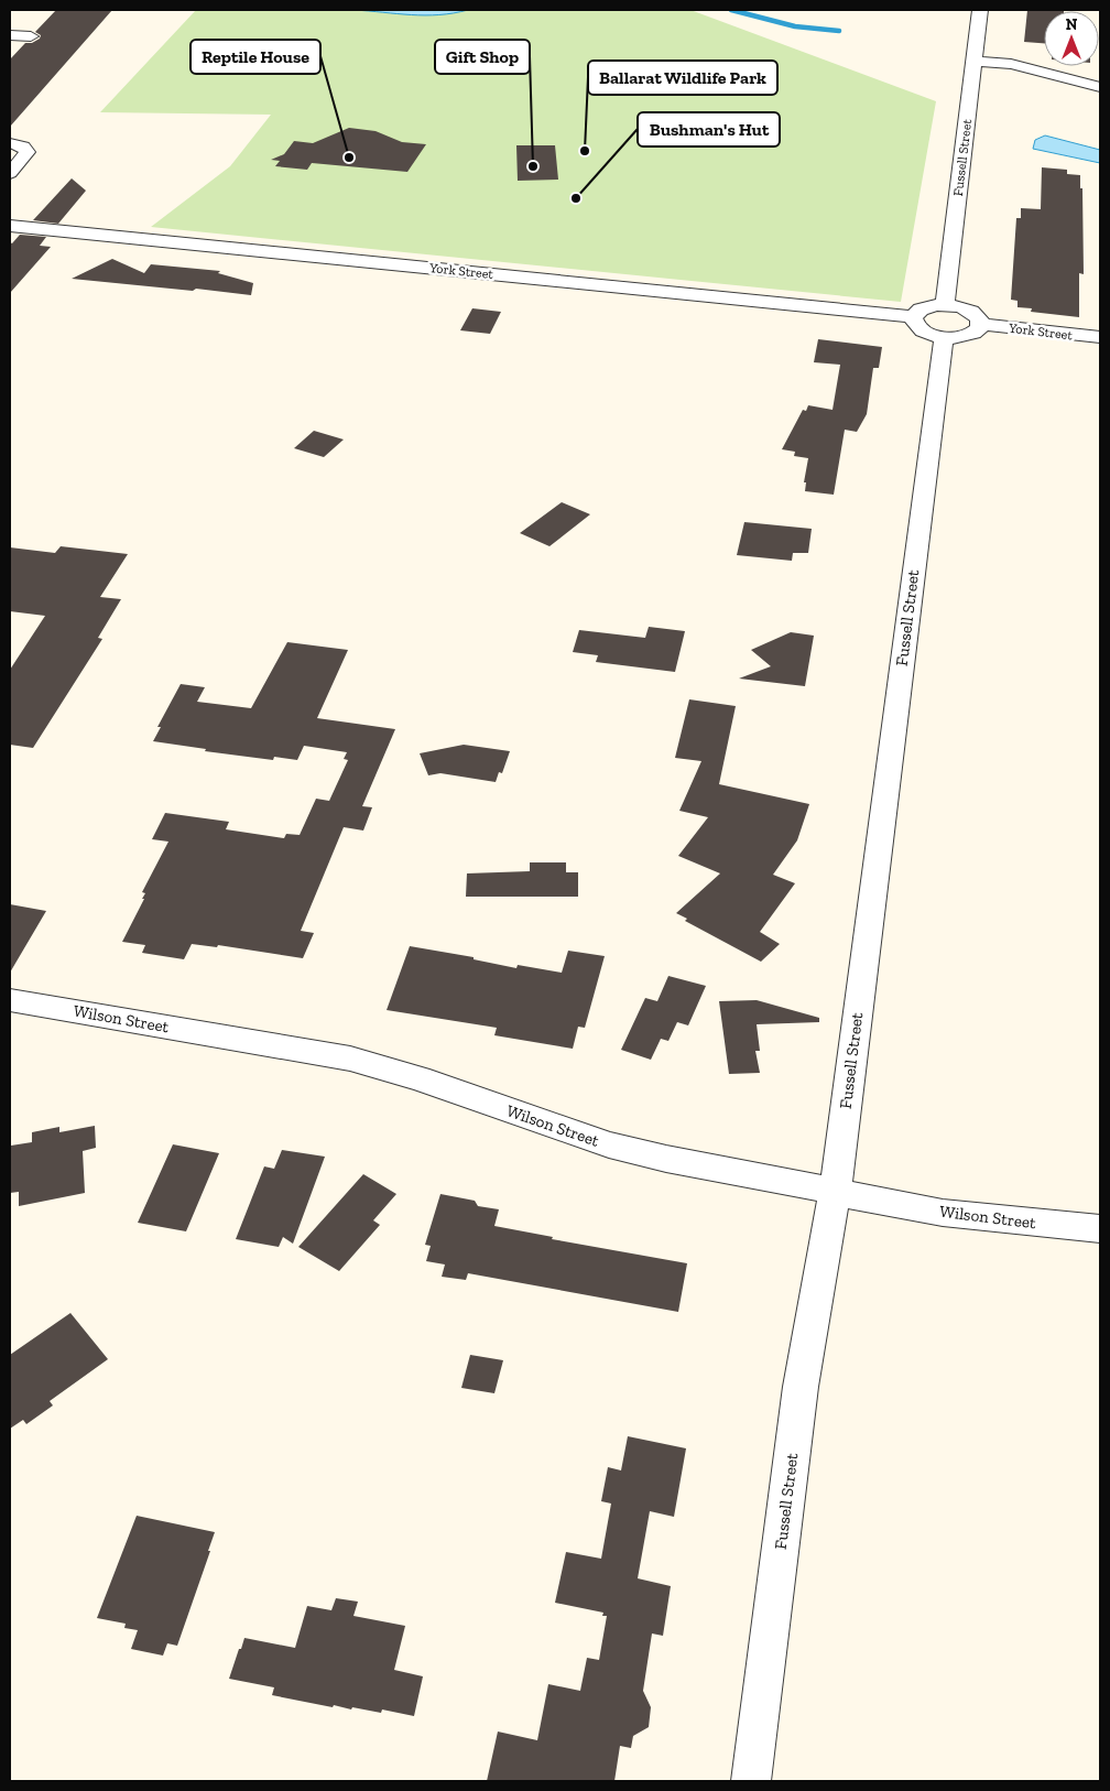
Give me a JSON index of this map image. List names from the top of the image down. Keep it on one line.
{"streets":{"street":["Fussell Street","York Street","Wilson Street"]},"crossings":[["Fussell Street","Wilson Street"]],"places":["Ballarat Wildlife Park","Reptile House","Gift Shop","Bushman's Hut"],"north":"top"}
